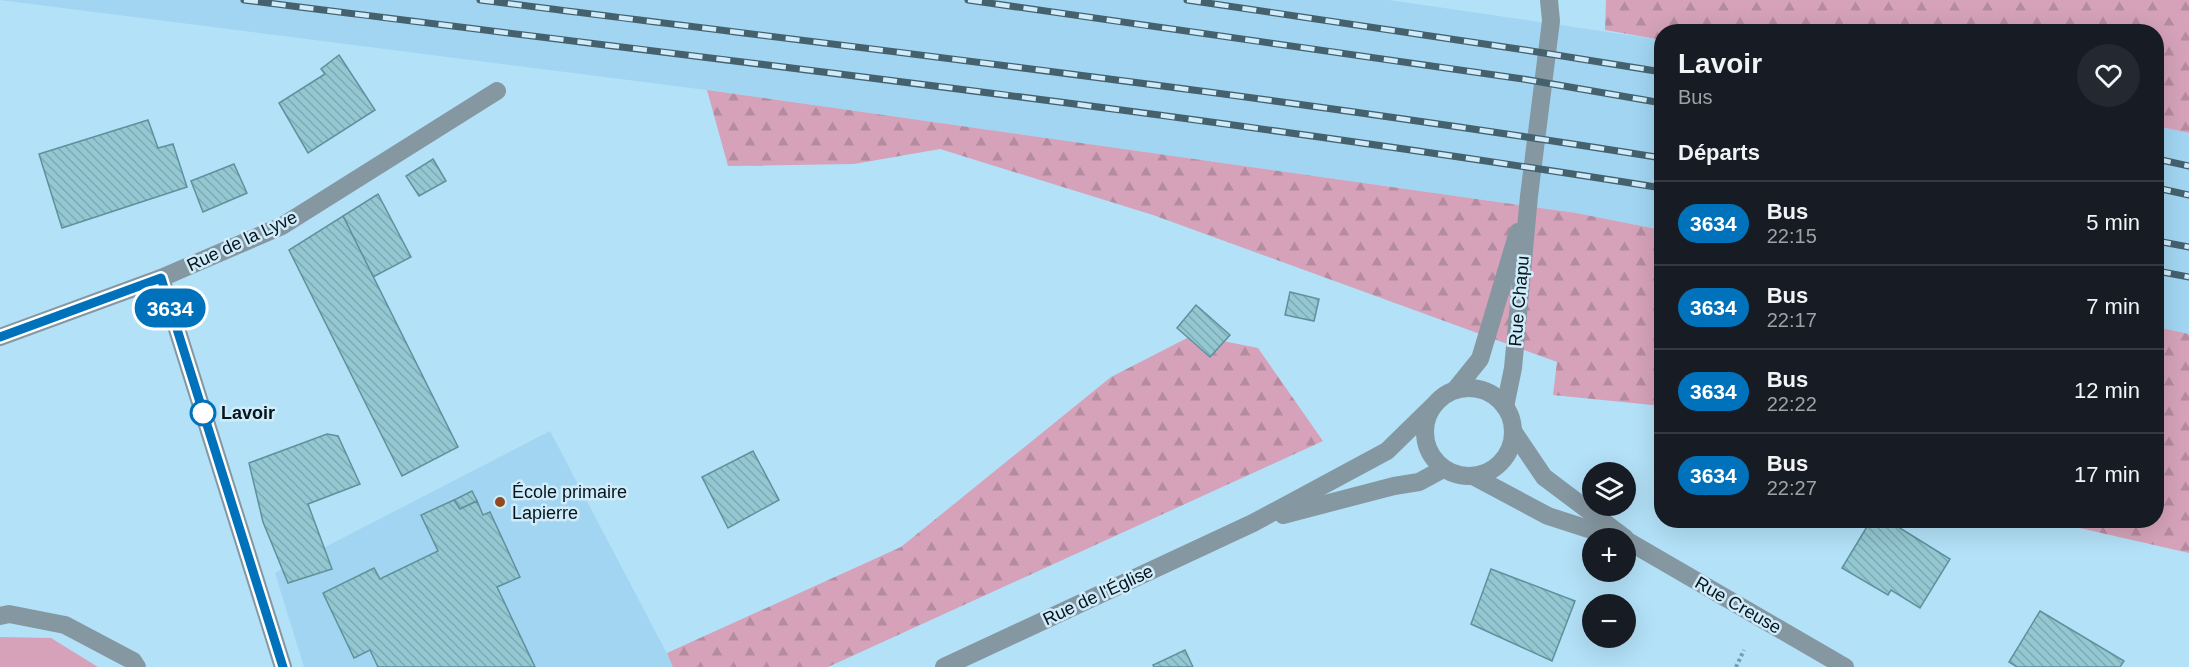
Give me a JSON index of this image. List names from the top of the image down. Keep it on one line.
{"streets":{"street":["Rue de la Lyve","Rue Chapu","Rue de l'Église","Rue Creuse"]},"crossings":[["Rue Chapu","Rue de l'Église"],["Rue Chapu","Rue Creuse"],["Rue de l'Église","Rue Creuse"]],"places":["Lavoir","École primaire Lapierre"],"lines":["bus line 3634"],"page":{"on_map":"3634","heading":[["Lavoir","Bus"],"Départs"],"list":[{"mark":"3634","name":"Bus","note":"22:15","value":"5 min"},{"mark":"3634","name":"Bus","note":"22:17","value":"7 min"},{"mark":"3634","name":"Bus","note":"22:22","value":"12 min"},{"mark":"3634","name":"Bus","note":"22:27","value":"17 min"}],"map_buttons":["+","−"]}}
